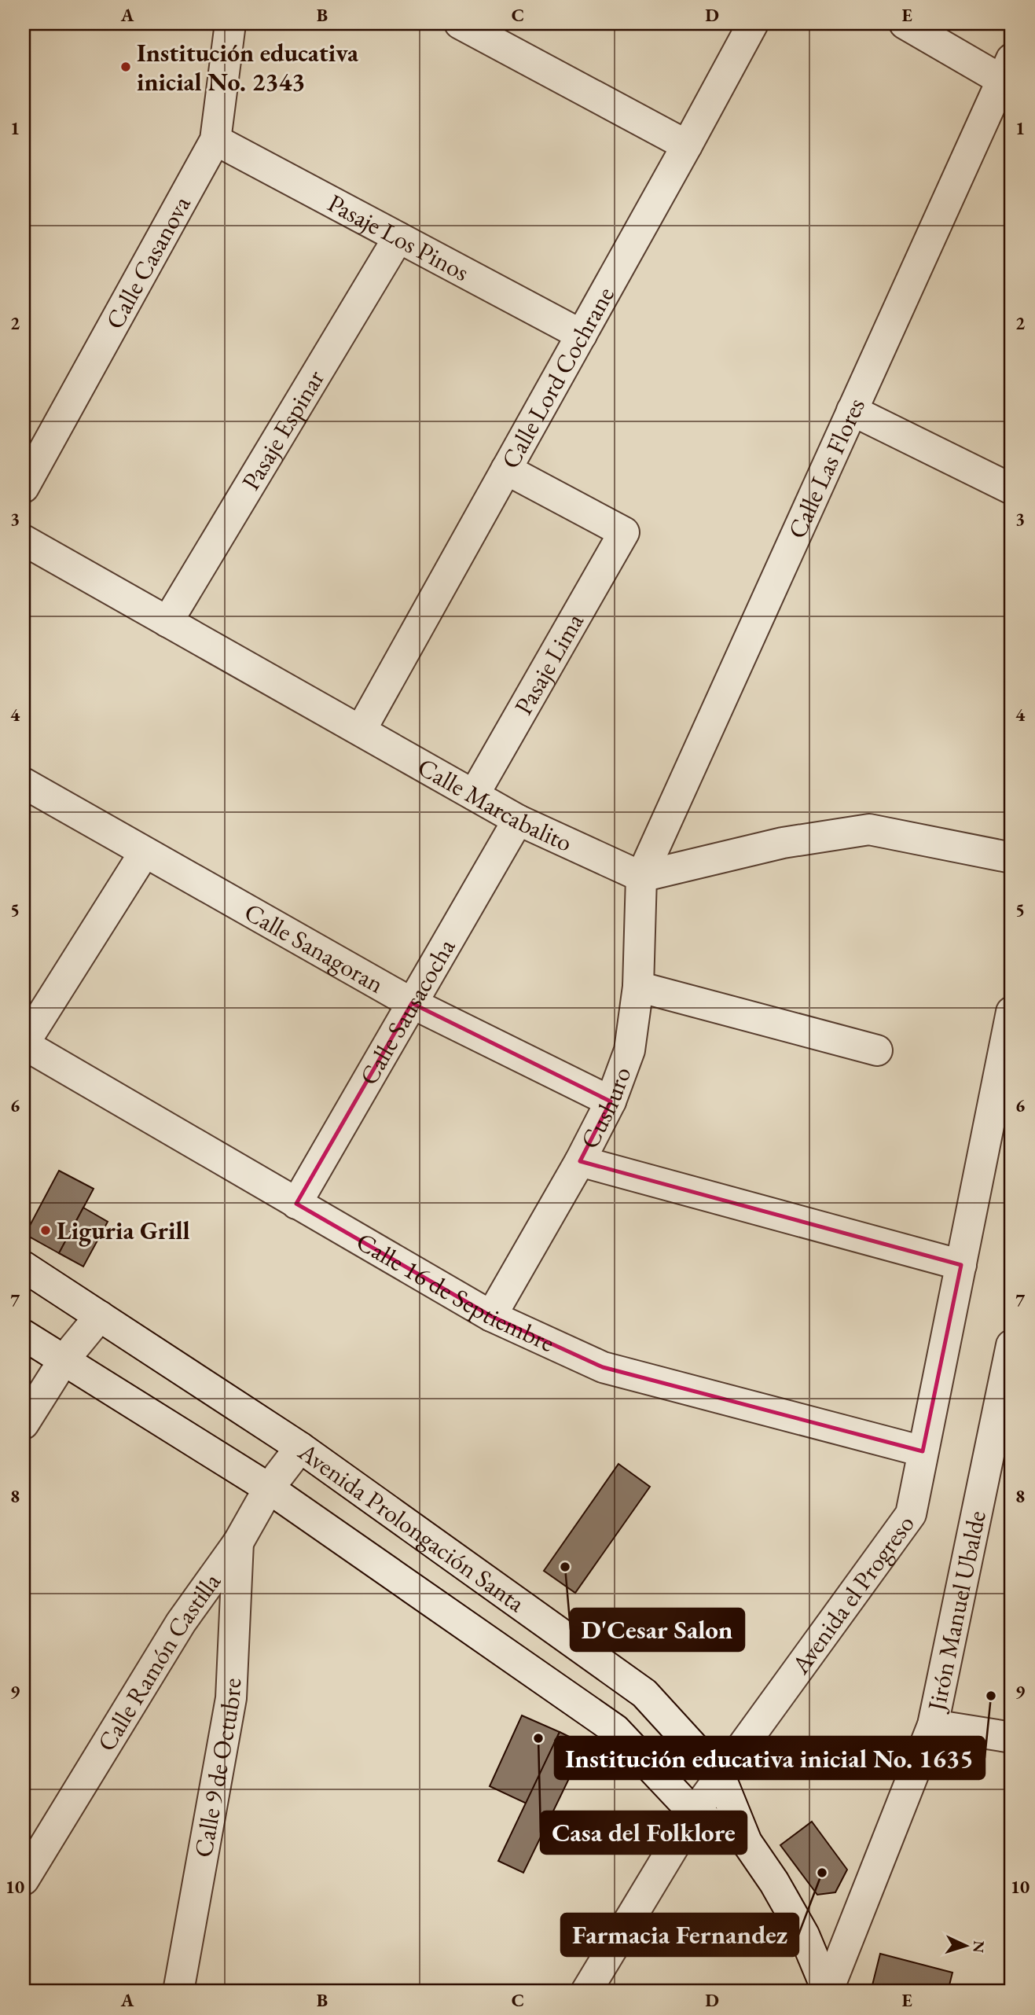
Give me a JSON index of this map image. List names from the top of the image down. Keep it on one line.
{"streets":{"street":["Pasaje Los Pinos","Calle Casanova","Calle Lord Cochrane","Pasaje Espinar","Calle Las Flores","Pasaje Lima","Calle Marcabalito","Calle Sanagoran","Calle Sausacocha","Cushuro","Calle 16 de Septiembre","Avenida Prolongación Santa","Avenida el Progreso","Jirón Manuel Ubalde","Calle Ramón Castilla","Calle 9 de Octubre"]},"crossings":[["Pasaje Los Pinos","Calle Casanova"],["Pasaje Los Pinos","Calle Lord Cochrane"],["Pasaje Los Pinos","Pasaje Espinar"],["Calle Lord Cochrane","Pasaje Lima"],["Calle Lord Cochrane","Calle Marcabalito"],["Pasaje Espinar","Calle Marcabalito"],["Calle Las Flores","Calle Marcabalito"],["Calle Las Flores","Cushuro"],["Pasaje Lima","Calle Marcabalito"],["Calle Marcabalito","Calle Sausacocha"],["Calle Marcabalito","Cushuro"],["Calle Sanagoran","Calle Sausacocha"],["Calle Sanagoran","Cushuro"],["Calle Sausacocha","Calle 16 de Septiembre"],["Cushuro","Calle 16 de Septiembre"],["Calle 16 de Septiembre","Avenida el Progreso"],["Avenida Prolongación Santa","Avenida el Progreso"],["Avenida Prolongación Santa","Jirón Manuel Ubalde"],["Avenida Prolongación Santa","Calle Ramón Castilla"],["Calle Ramón Castilla","Calle 9 de Octubre"]],"places":["Institución educativa inicial No. 2343","Liguria Grill","D'Cesar Salon","Institución educativa inicial No. 1635","Casa del Folklore","Farmacia Fernandez"],"north":"right","grid":{"columns":["A","B","C","D","E"],"rows":["1","2","3","4","5","6","7","8","9","10"]}}
